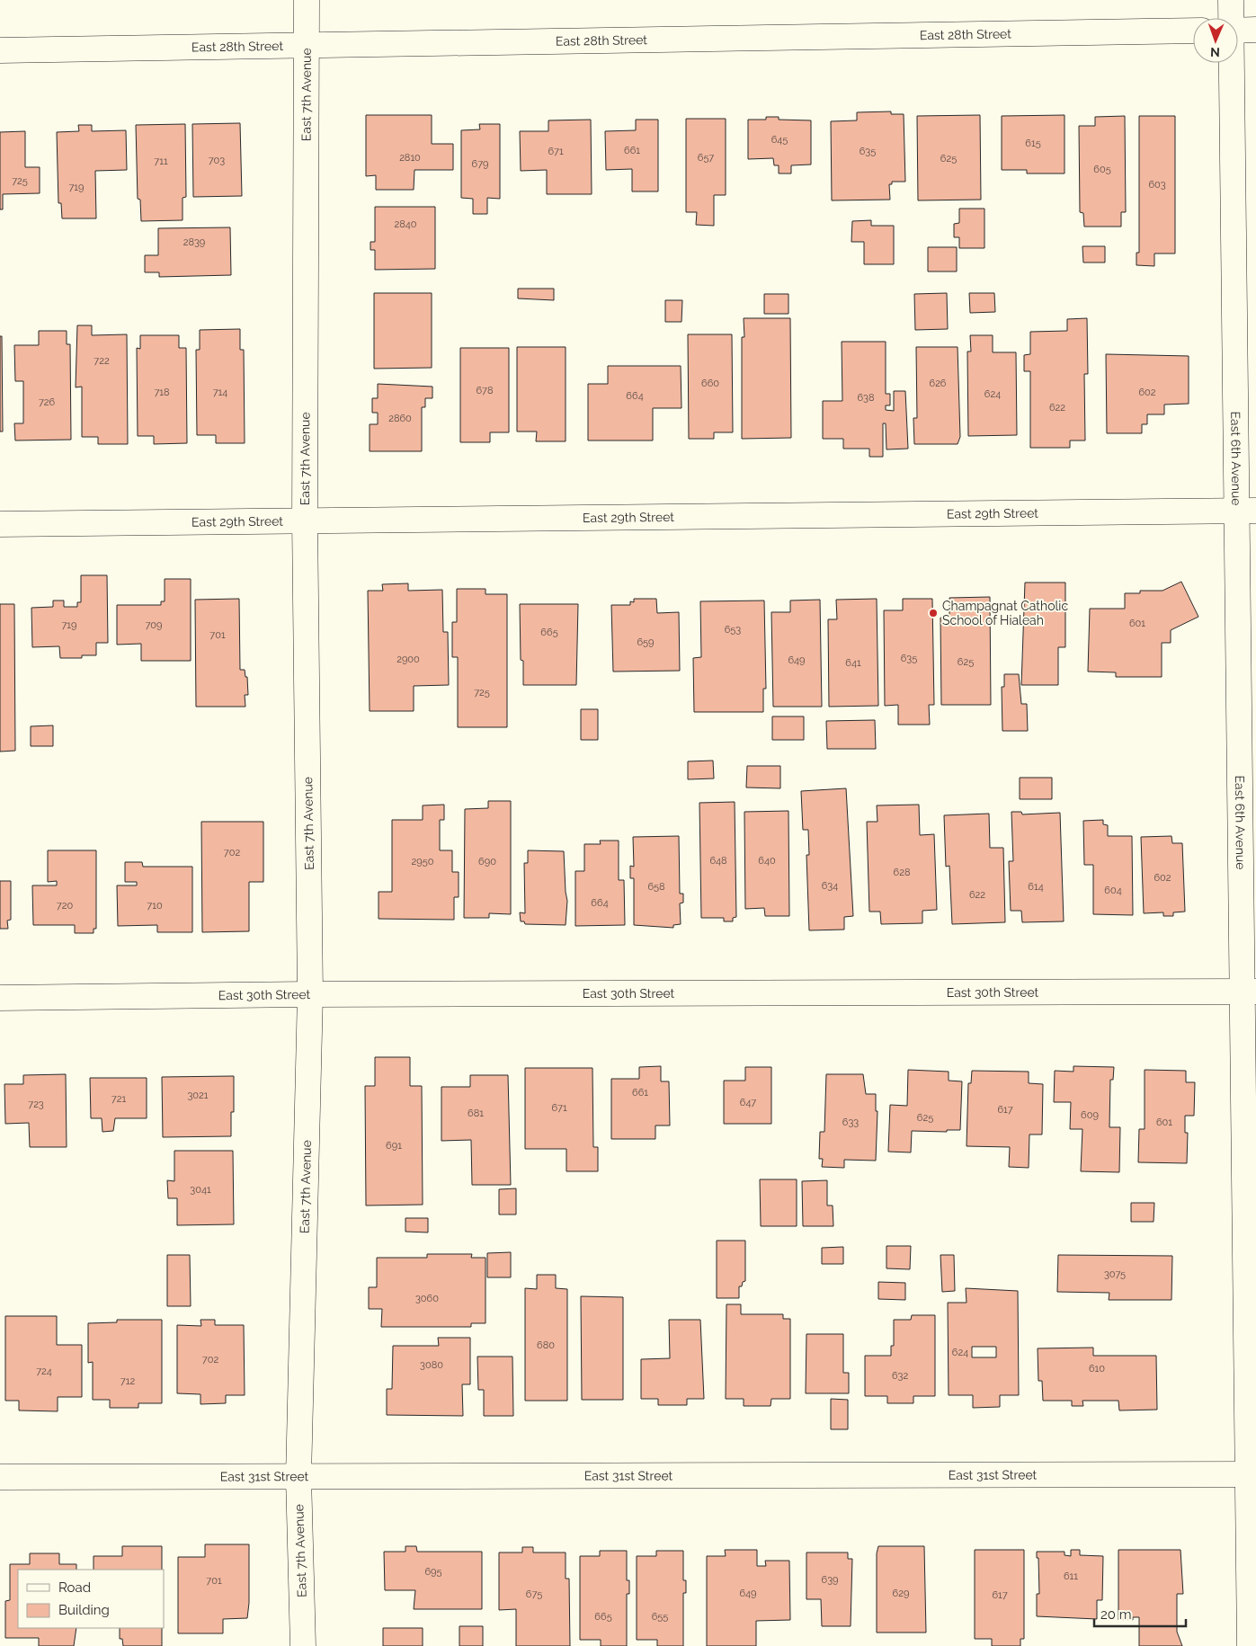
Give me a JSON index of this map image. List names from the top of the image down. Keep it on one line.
{"streets":{"street":["East 28th Street","East 7th Avenue","East 6th Avenue","East 29th Street","East 30th Street","East 31st Street"]},"crossings":[["East 28th Street","East 7th Avenue"],["East 7th Avenue","East 29th Street"],["East 7th Avenue","East 30th Street"],["East 7th Avenue","East 31st Street"],["East 6th Avenue","East 29th Street"],["East 6th Avenue","East 30th Street"],["East 6th Avenue","East 31st Street"]],"places":["Champagnat Catholic School of Hialeah"],"house_numbers":["645","615","661","671","635","2810","657","625","703","711","679","605","725","603","719","2840","2839","722","660","626","678","718","714","602","624","664","638","726","622","2860","601","719","709","653","665","701","659","635","2900","649","625","641","725","702","648","640","2950","690","628","602","634","658","614","604","622","664","720","710","661","3021","721","647","723","671","617","681","609","625","633","601","691","3041","3075","3060","680","624","702","3080","610","724","632","712","695","611","639","701","649","629","675","617","665","655"],"legend":["Road","Building"],"scale_bar":"20 m","north":"bottom"}
